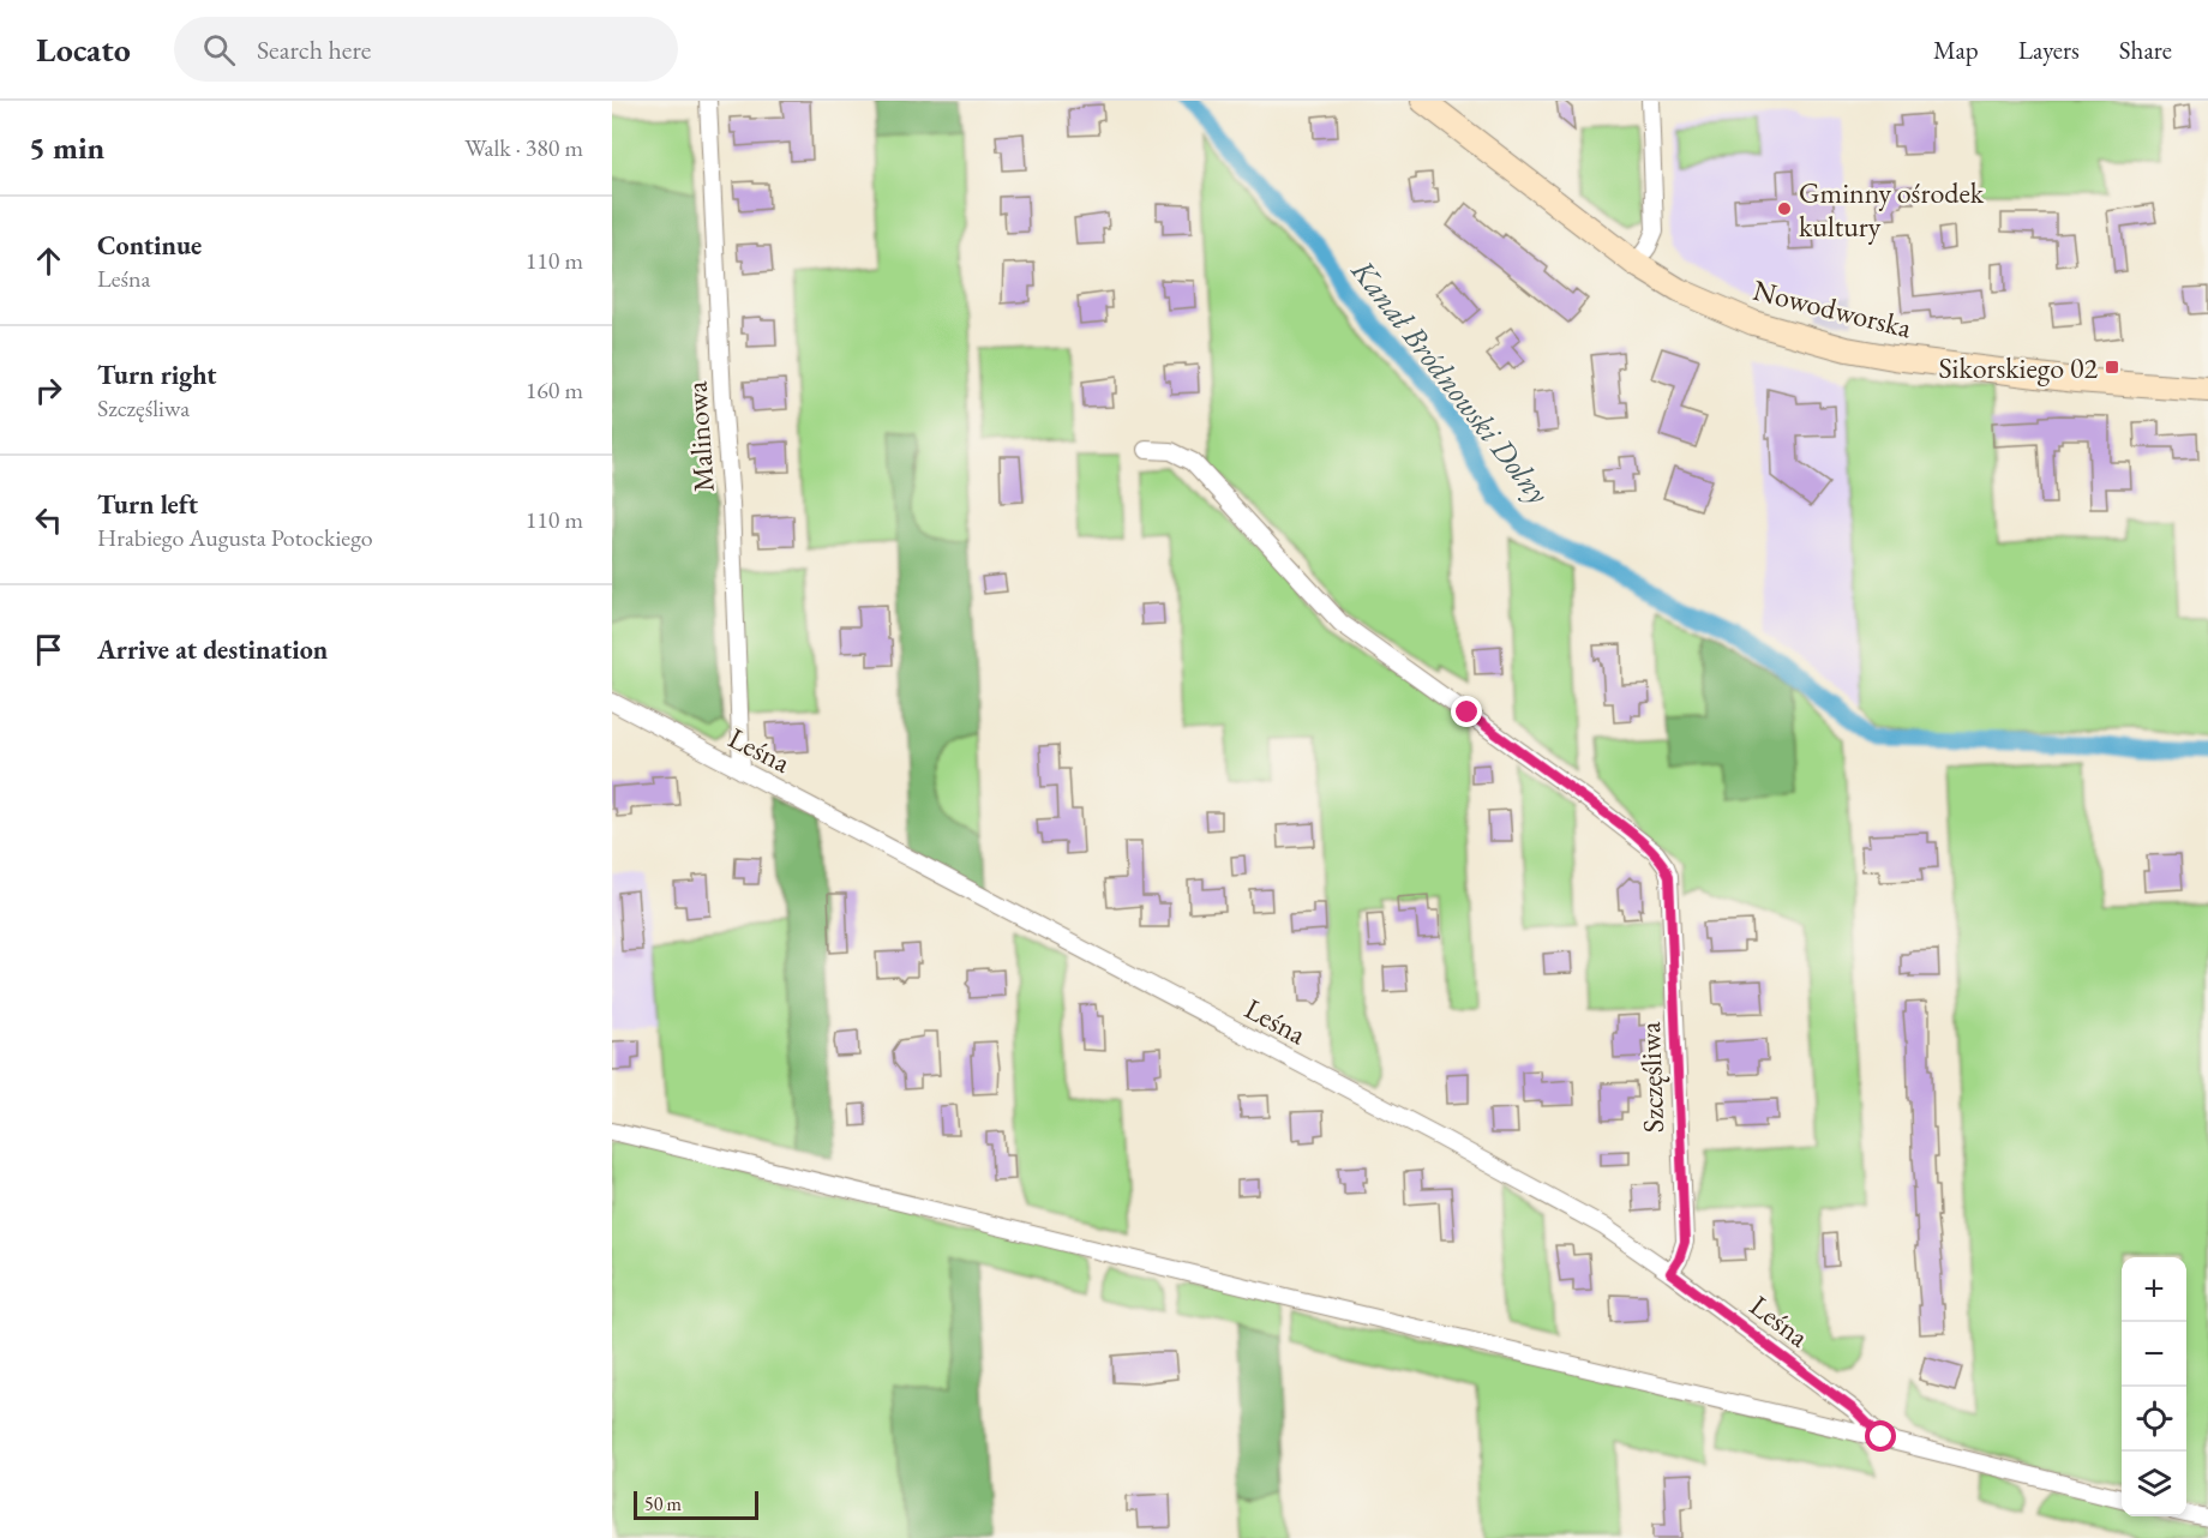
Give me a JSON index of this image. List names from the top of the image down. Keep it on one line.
{"streets":{"main road":["Nowodworska"],"street":["Malinowa","Leśna","Szczęśliwa"]},"crossings":[["Malinowa","Leśna"],["Leśna","Szczęśliwa"]],"water":["Kanał Bródnowski Dolny"],"places":{"other":["Gminny ośrodek kultury"],"transit":["Sikorskiego 02"]},"scale_bar":"50 m","page":{"header":"Locato","search":"Search here","nav":["Map","Layers","Share"],"heading":["5 min","Walk · 380 m"],"list":[["Continue","Leśna","110 m"],["Turn right","Szczęśliwa","160 m"],["Turn left","Hrabiego Augusta Potockiego","110 m"],"Arrive at destination"],"map_buttons":["+","−"],"scale":"50 m"}}
